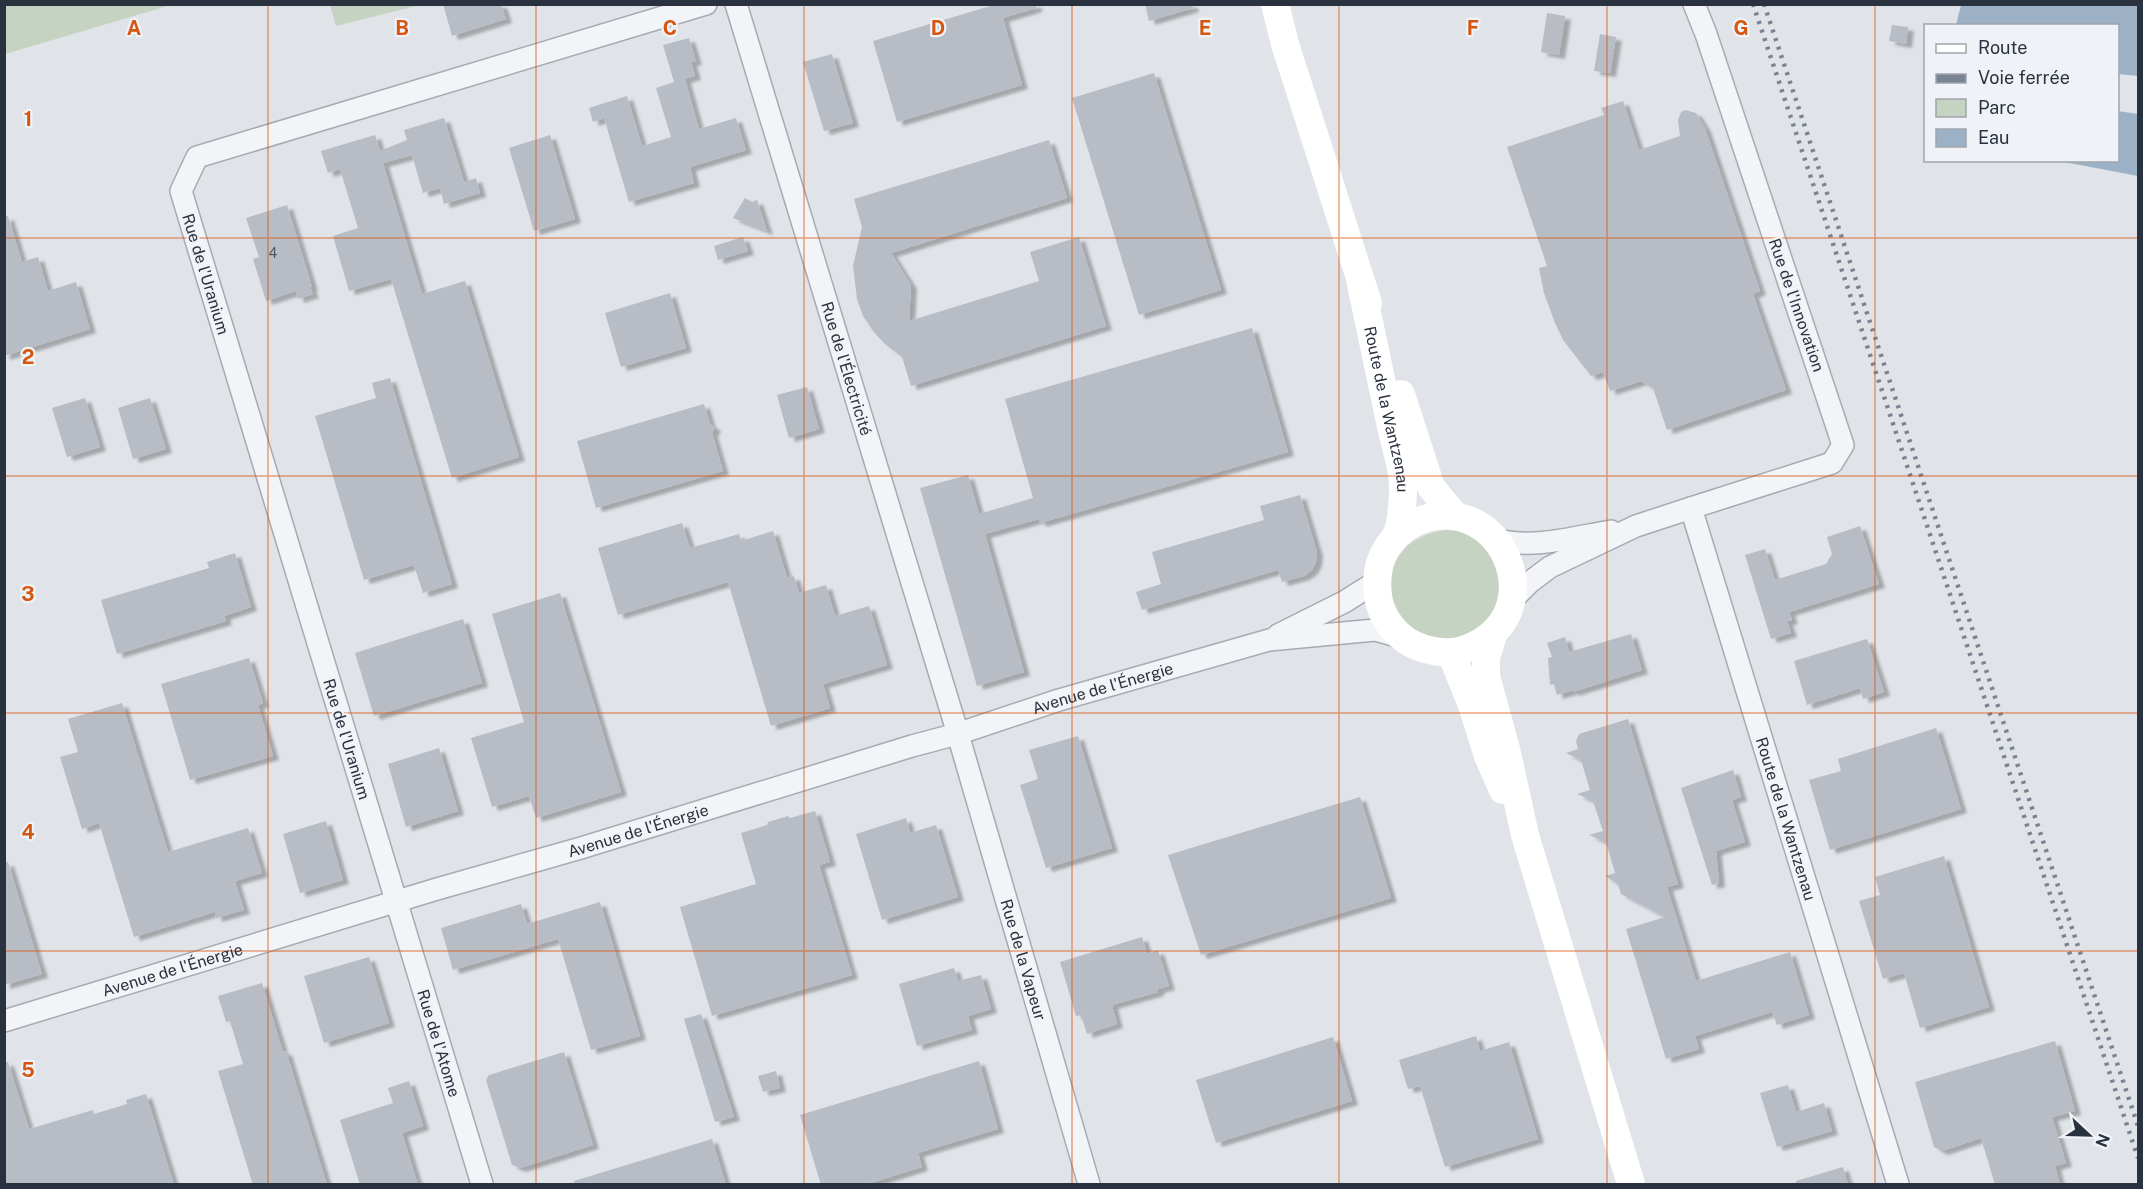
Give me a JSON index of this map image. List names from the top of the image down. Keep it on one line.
{"streets":{"main road":["Route de la Wantzenau"],"street":["Rue de l'Uranium","Rue de l'Innovation","Rue de l'Électricité","Avenue de l'Énergie","Rue de la Vapeur","Rue de l'Atome"]},"crossings":[["Rue de l'Uranium","Avenue de l'Énergie"],["Rue de l'Uranium","Rue de l'Atome"],["Rue de l'Innovation","Route de la Wantzenau"],["Rue de l'Électricité","Avenue de l'Énergie"],["Rue de l'Électricité","Rue de la Vapeur"],["Route de la Wantzenau","Avenue de l'Énergie"],["Avenue de l'Énergie","Rue de la Vapeur"],["Avenue de l'Énergie","Rue de l'Atome"]],"house_numbers":["4"],"legend":["Route","Voie ferrée","Parc","Eau"],"north":"right","grid":{"columns":["A","B","C","D","E","F","G"],"rows":["1","2","3","4","5"]}}
